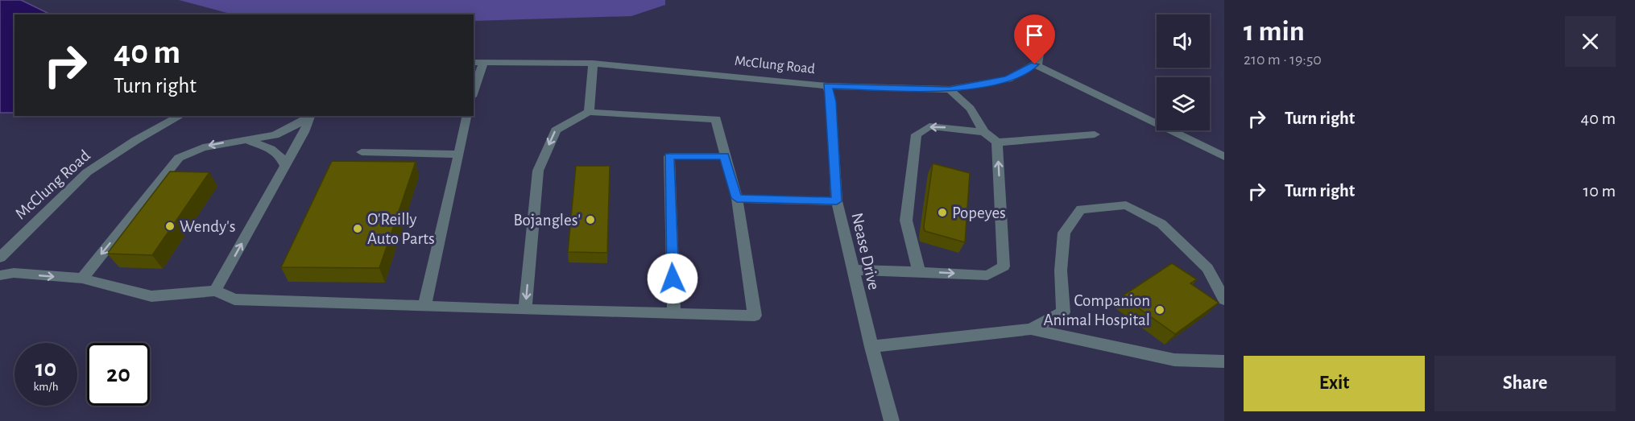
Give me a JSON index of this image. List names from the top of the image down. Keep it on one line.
{"streets":{"street":["McClung Road","Nease Drive"]},"crossings":[["McClung Road","Nease Drive"]],"places":["Popeyes","Bojangles'","Wendy's","O'Reilly Auto Parts","Companion Animal Hospital"],"page":{"heading":["1 min","210 m · 19:50"],"turn":["40 m","Turn right"],"list":[{"name":"Turn right","value":"40 m"},{"name":"Turn right","value":"10 m"}],"speed":"10 km/h","limit":"20","buttons":["Exit","Share"]}}
